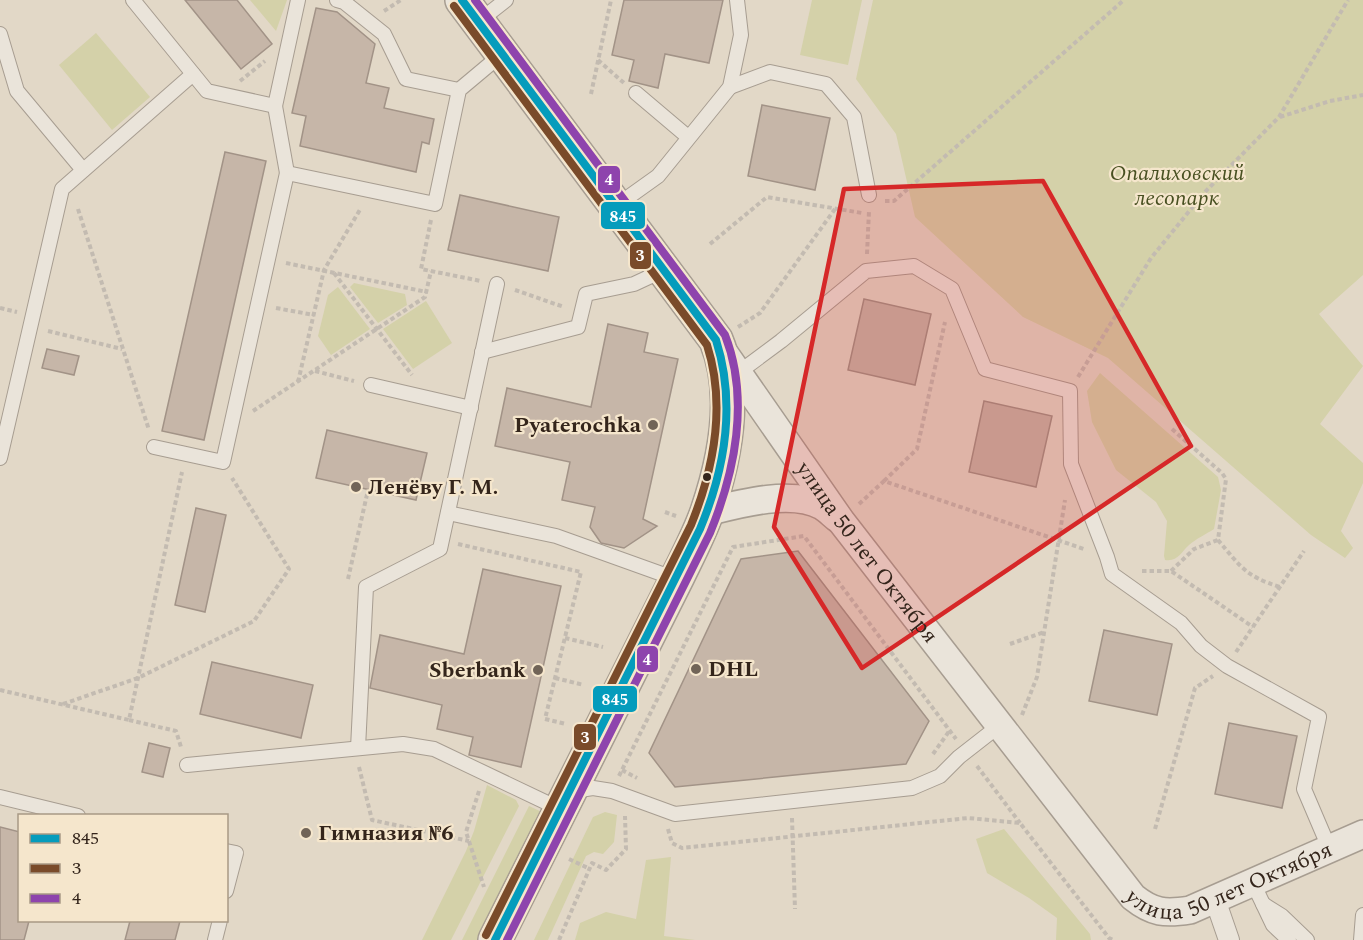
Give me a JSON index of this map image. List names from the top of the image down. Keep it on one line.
{"streets":{"street":["улица 50 лет Октября"]},"parks":["Опалиховский лесопарк"],"places":["Pyaterochka","Ленёву Г. М.","DHL","Sberbank","Гимназия №6"],"lines":["transit line 845","transit line 4","transit line 3"],"legend":["845","3","4"]}
